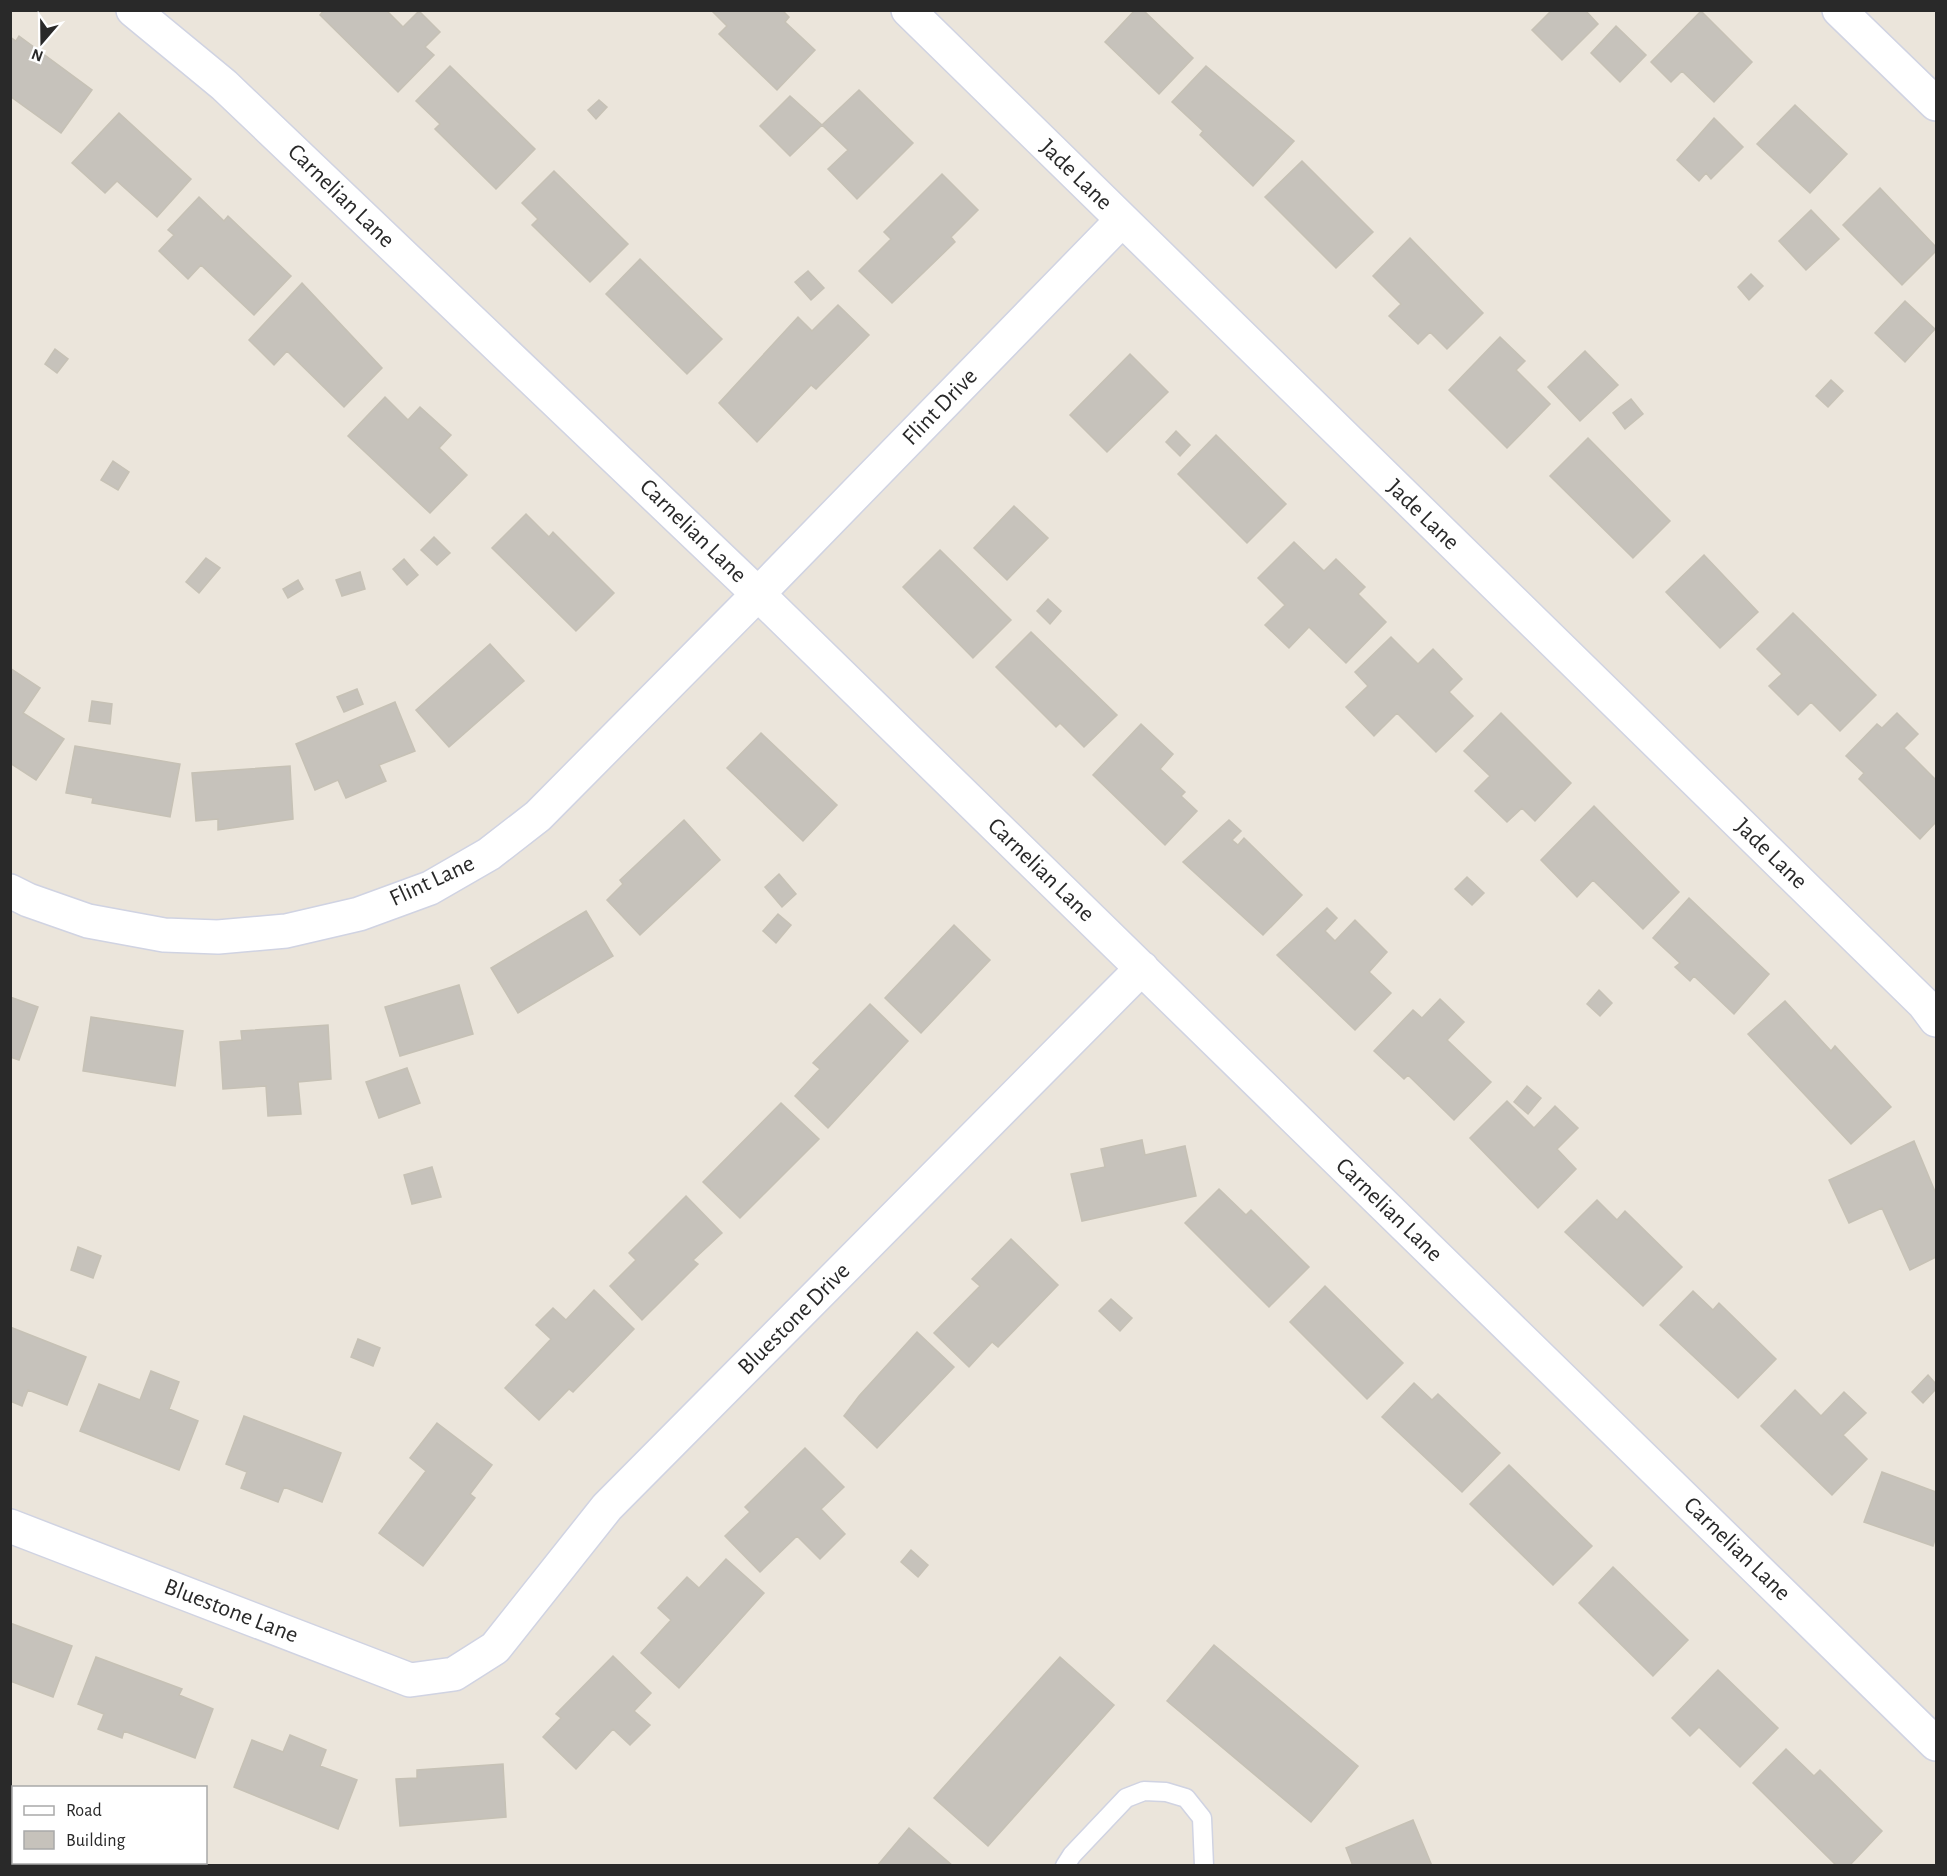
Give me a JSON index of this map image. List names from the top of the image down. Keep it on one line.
{"streets":{"street":["Jade Lane","Carnelian Lane","Flint Drive","Flint Lane","Bluestone Drive","Bluestone Lane"]},"crossings":[["Jade Lane","Flint Drive"],["Carnelian Lane","Flint Drive"],["Carnelian Lane","Flint Lane"],["Carnelian Lane","Bluestone Drive"],["Flint Drive","Flint Lane"],["Bluestone Drive","Bluestone Lane"]],"legend":["Road","Building"],"north":"bottom"}
